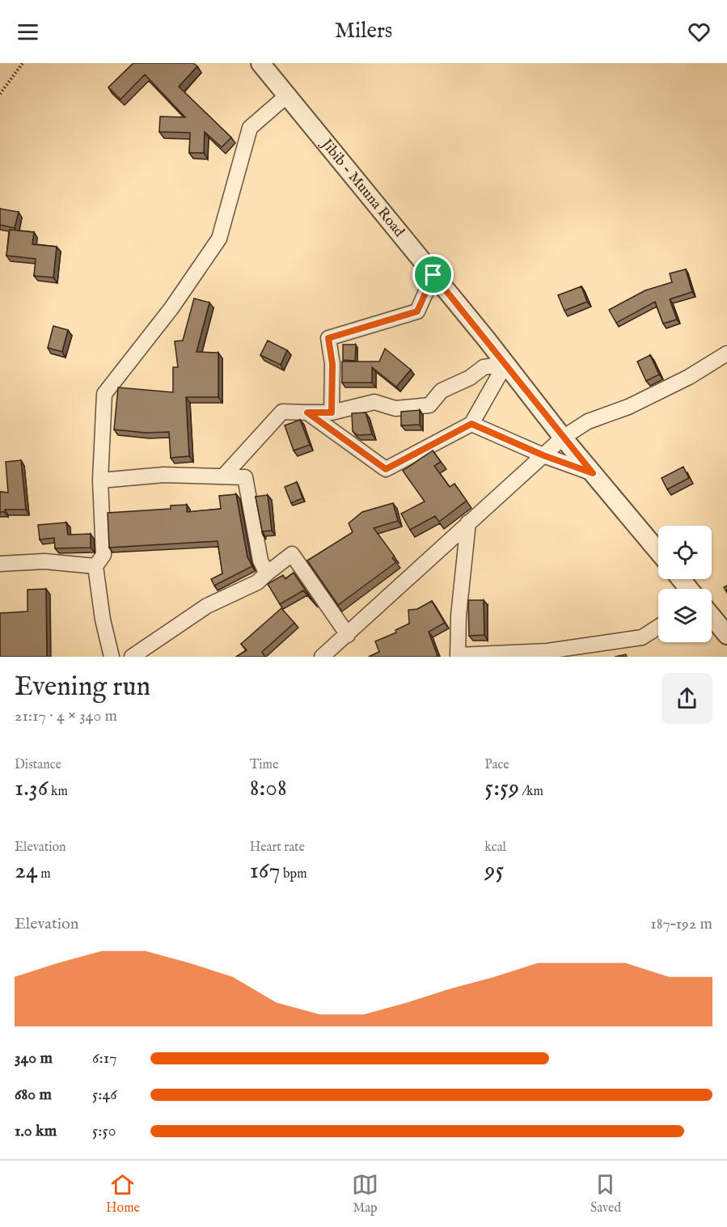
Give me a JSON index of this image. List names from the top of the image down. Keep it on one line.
{"streets":{"street":["Jibib - Muuna Road"]},"page":{"header":"Milers","heading":["Evening run","21:17 · 4 × 340 m"],"stats":[["Distance","1.36 km"],["Time","8:08"],["Pace","5:59 /km"],["Elevation","24 m"],["Heart rate","167 bpm"],["kcal","95"]],"chart":["Elevation","187–192 m"],"list":[{"name":"340 m","note":"6:17"},{"name":"680 m","note":"5:46"},{"name":"1.0 km","note":"5:50"}],"tabs":["Home","Map","Saved"]}}
